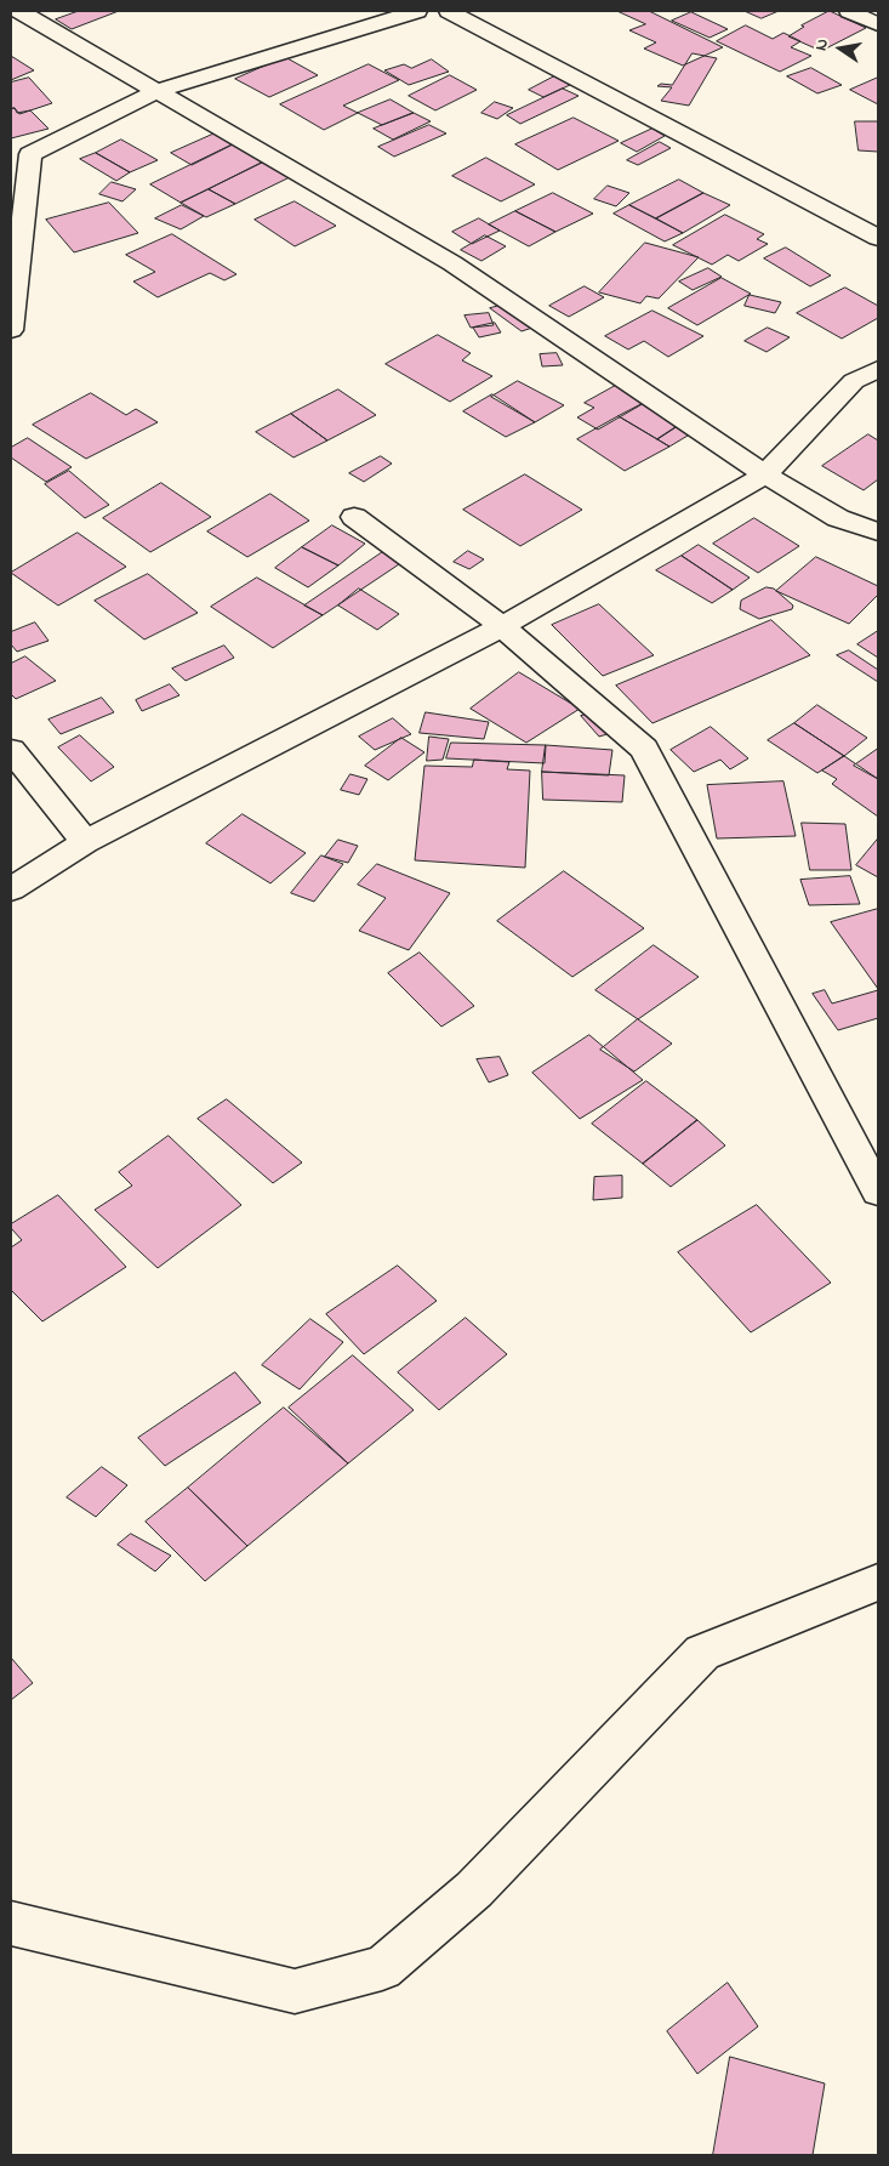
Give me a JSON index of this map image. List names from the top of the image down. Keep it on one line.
{"north":"left"}
